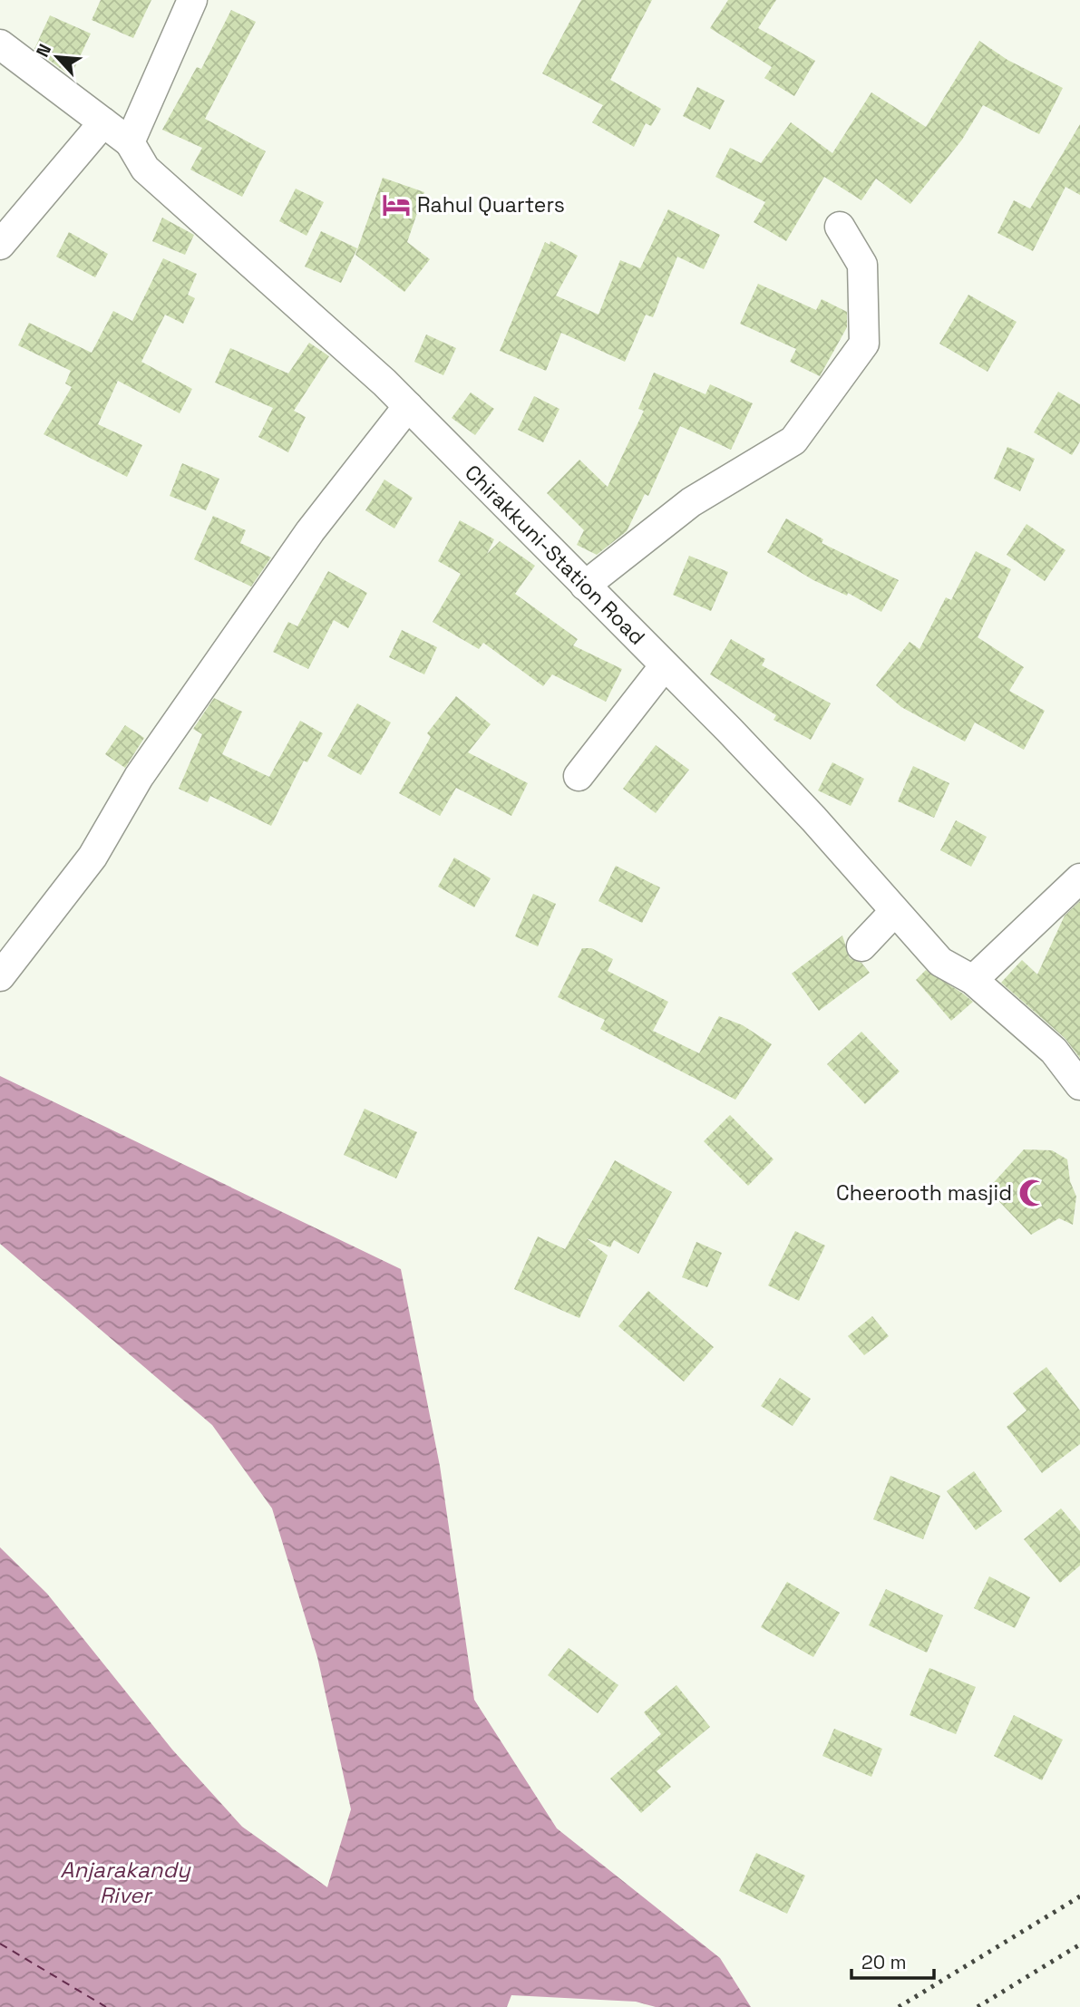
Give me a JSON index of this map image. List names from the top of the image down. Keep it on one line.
{"streets":{"street":["Chirakkuni-Station Road"]},"water":["Anjarakandy River"],"places":{"hotel":["Rahul Quarters"],"mosque":["Cheerooth masjid"]},"scale_bar":"20 m","north":"top left"}
